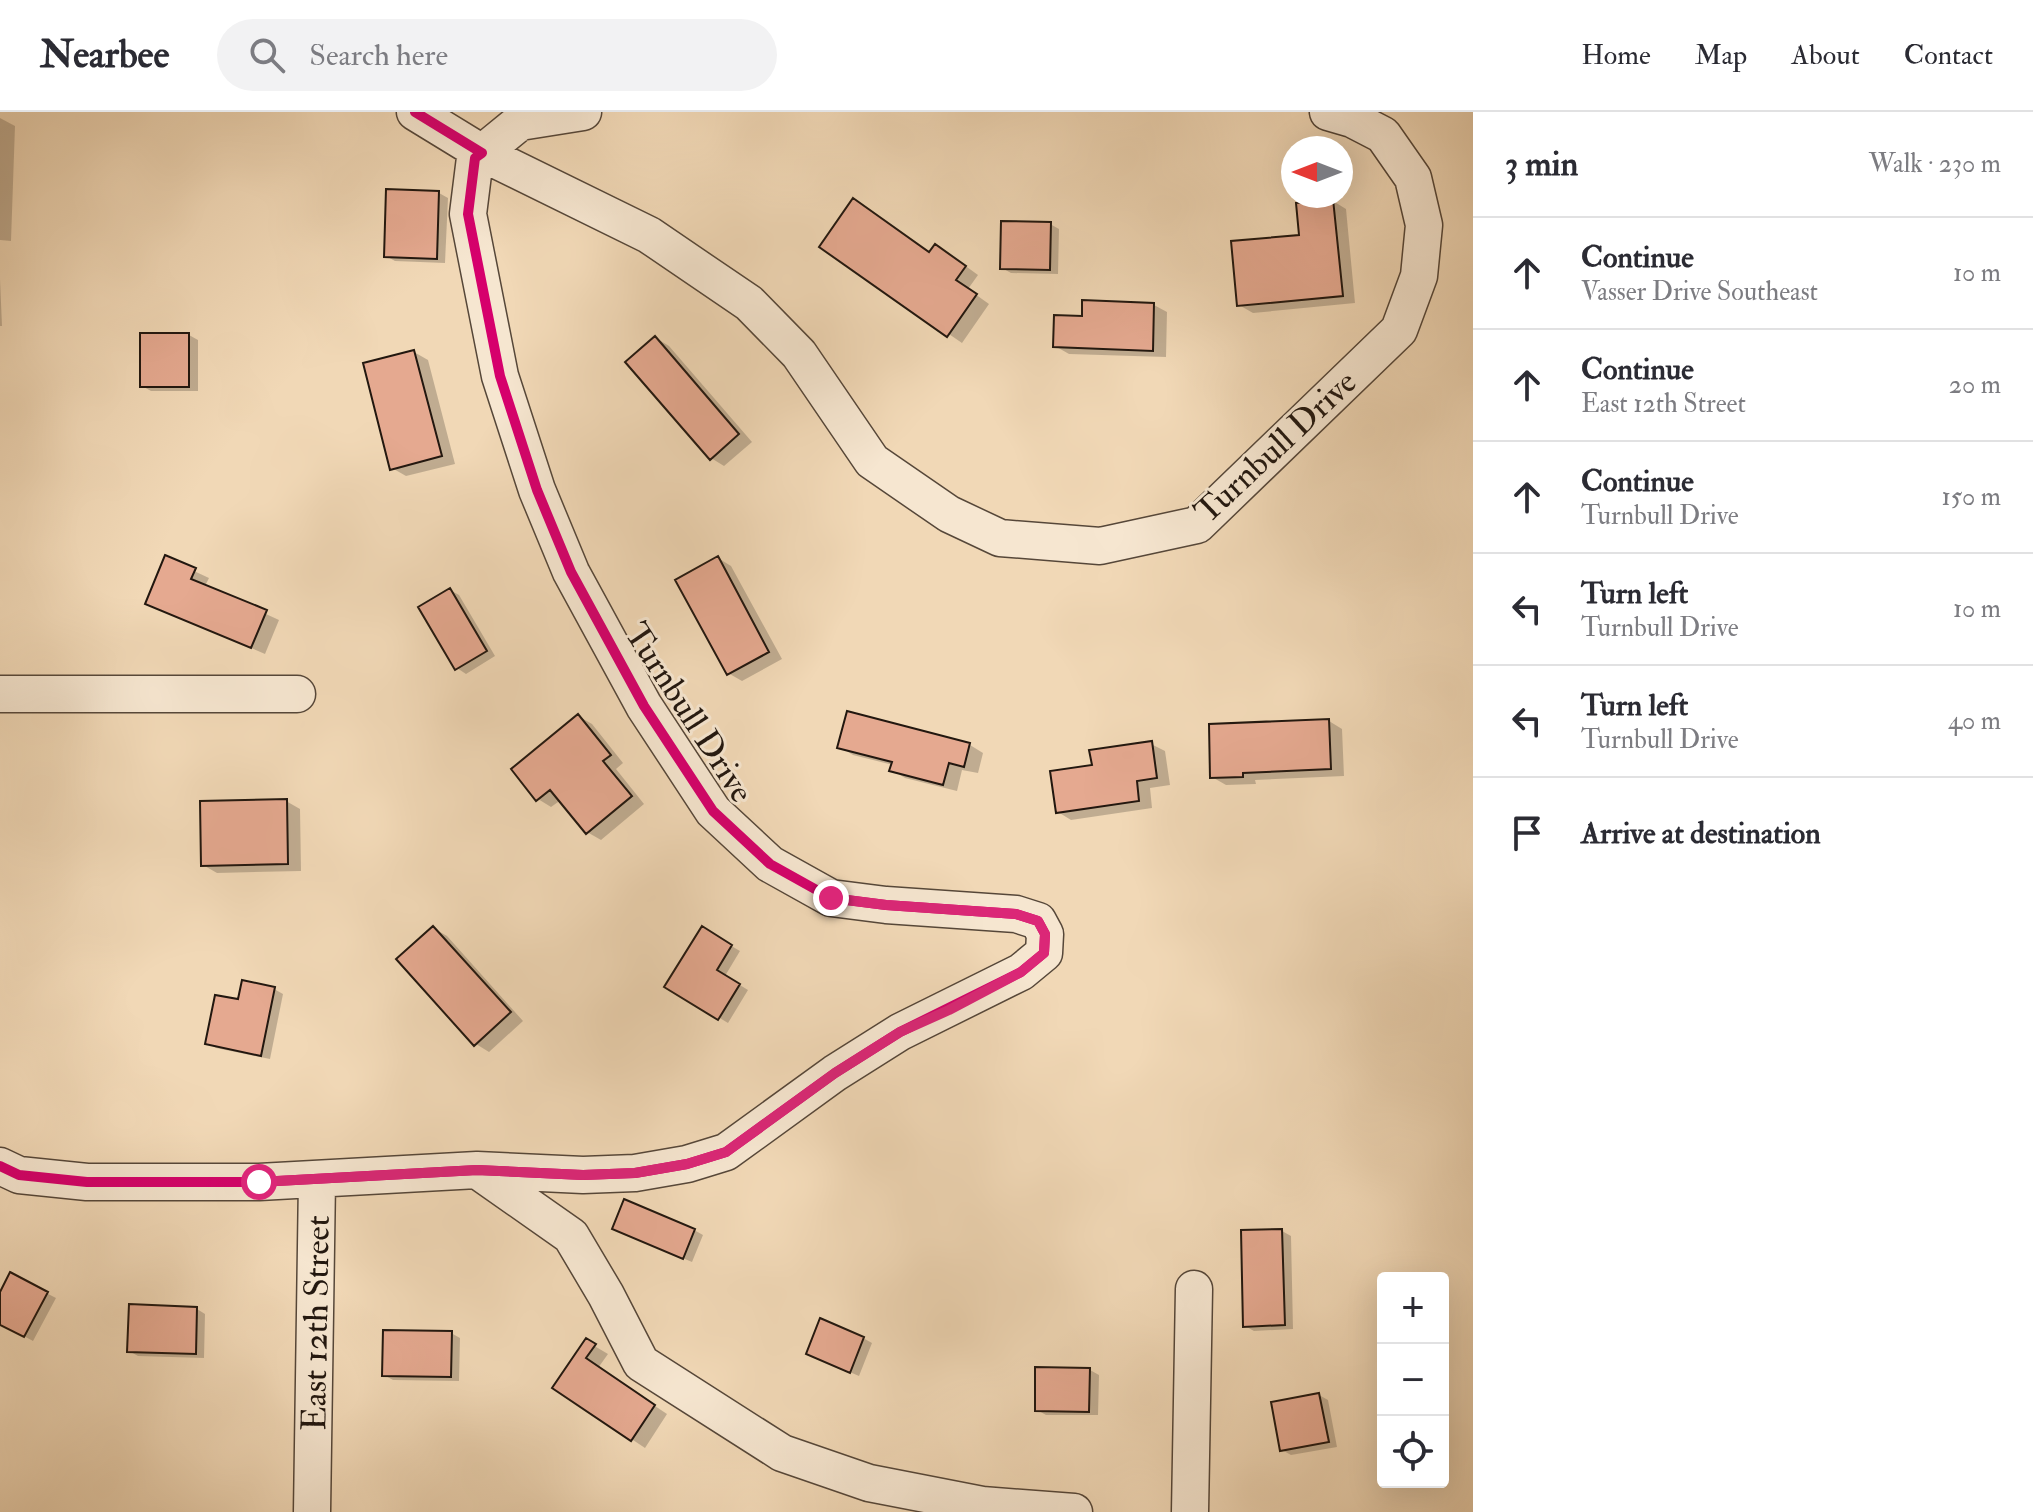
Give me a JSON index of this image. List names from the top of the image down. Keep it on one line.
{"streets":{"street":["Turnbull Drive","East 12th Street"]},"crossings":[["Turnbull Drive","East 12th Street"]],"north":"left","page":{"header":"Nearbee","search":"Search here","nav":["Home","Map","About","Contact"],"heading":["3 min","Walk · 230 m"],"list":[["Continue","Vasser Drive Southeast","10 m"],["Continue","East 12th Street","20 m"],["Continue","Turnbull Drive","150 m"],["Turn left","Turnbull Drive","10 m"],["Turn left","Turnbull Drive","40 m"],"Arrive at destination"],"map_buttons":["+","−"]}}
